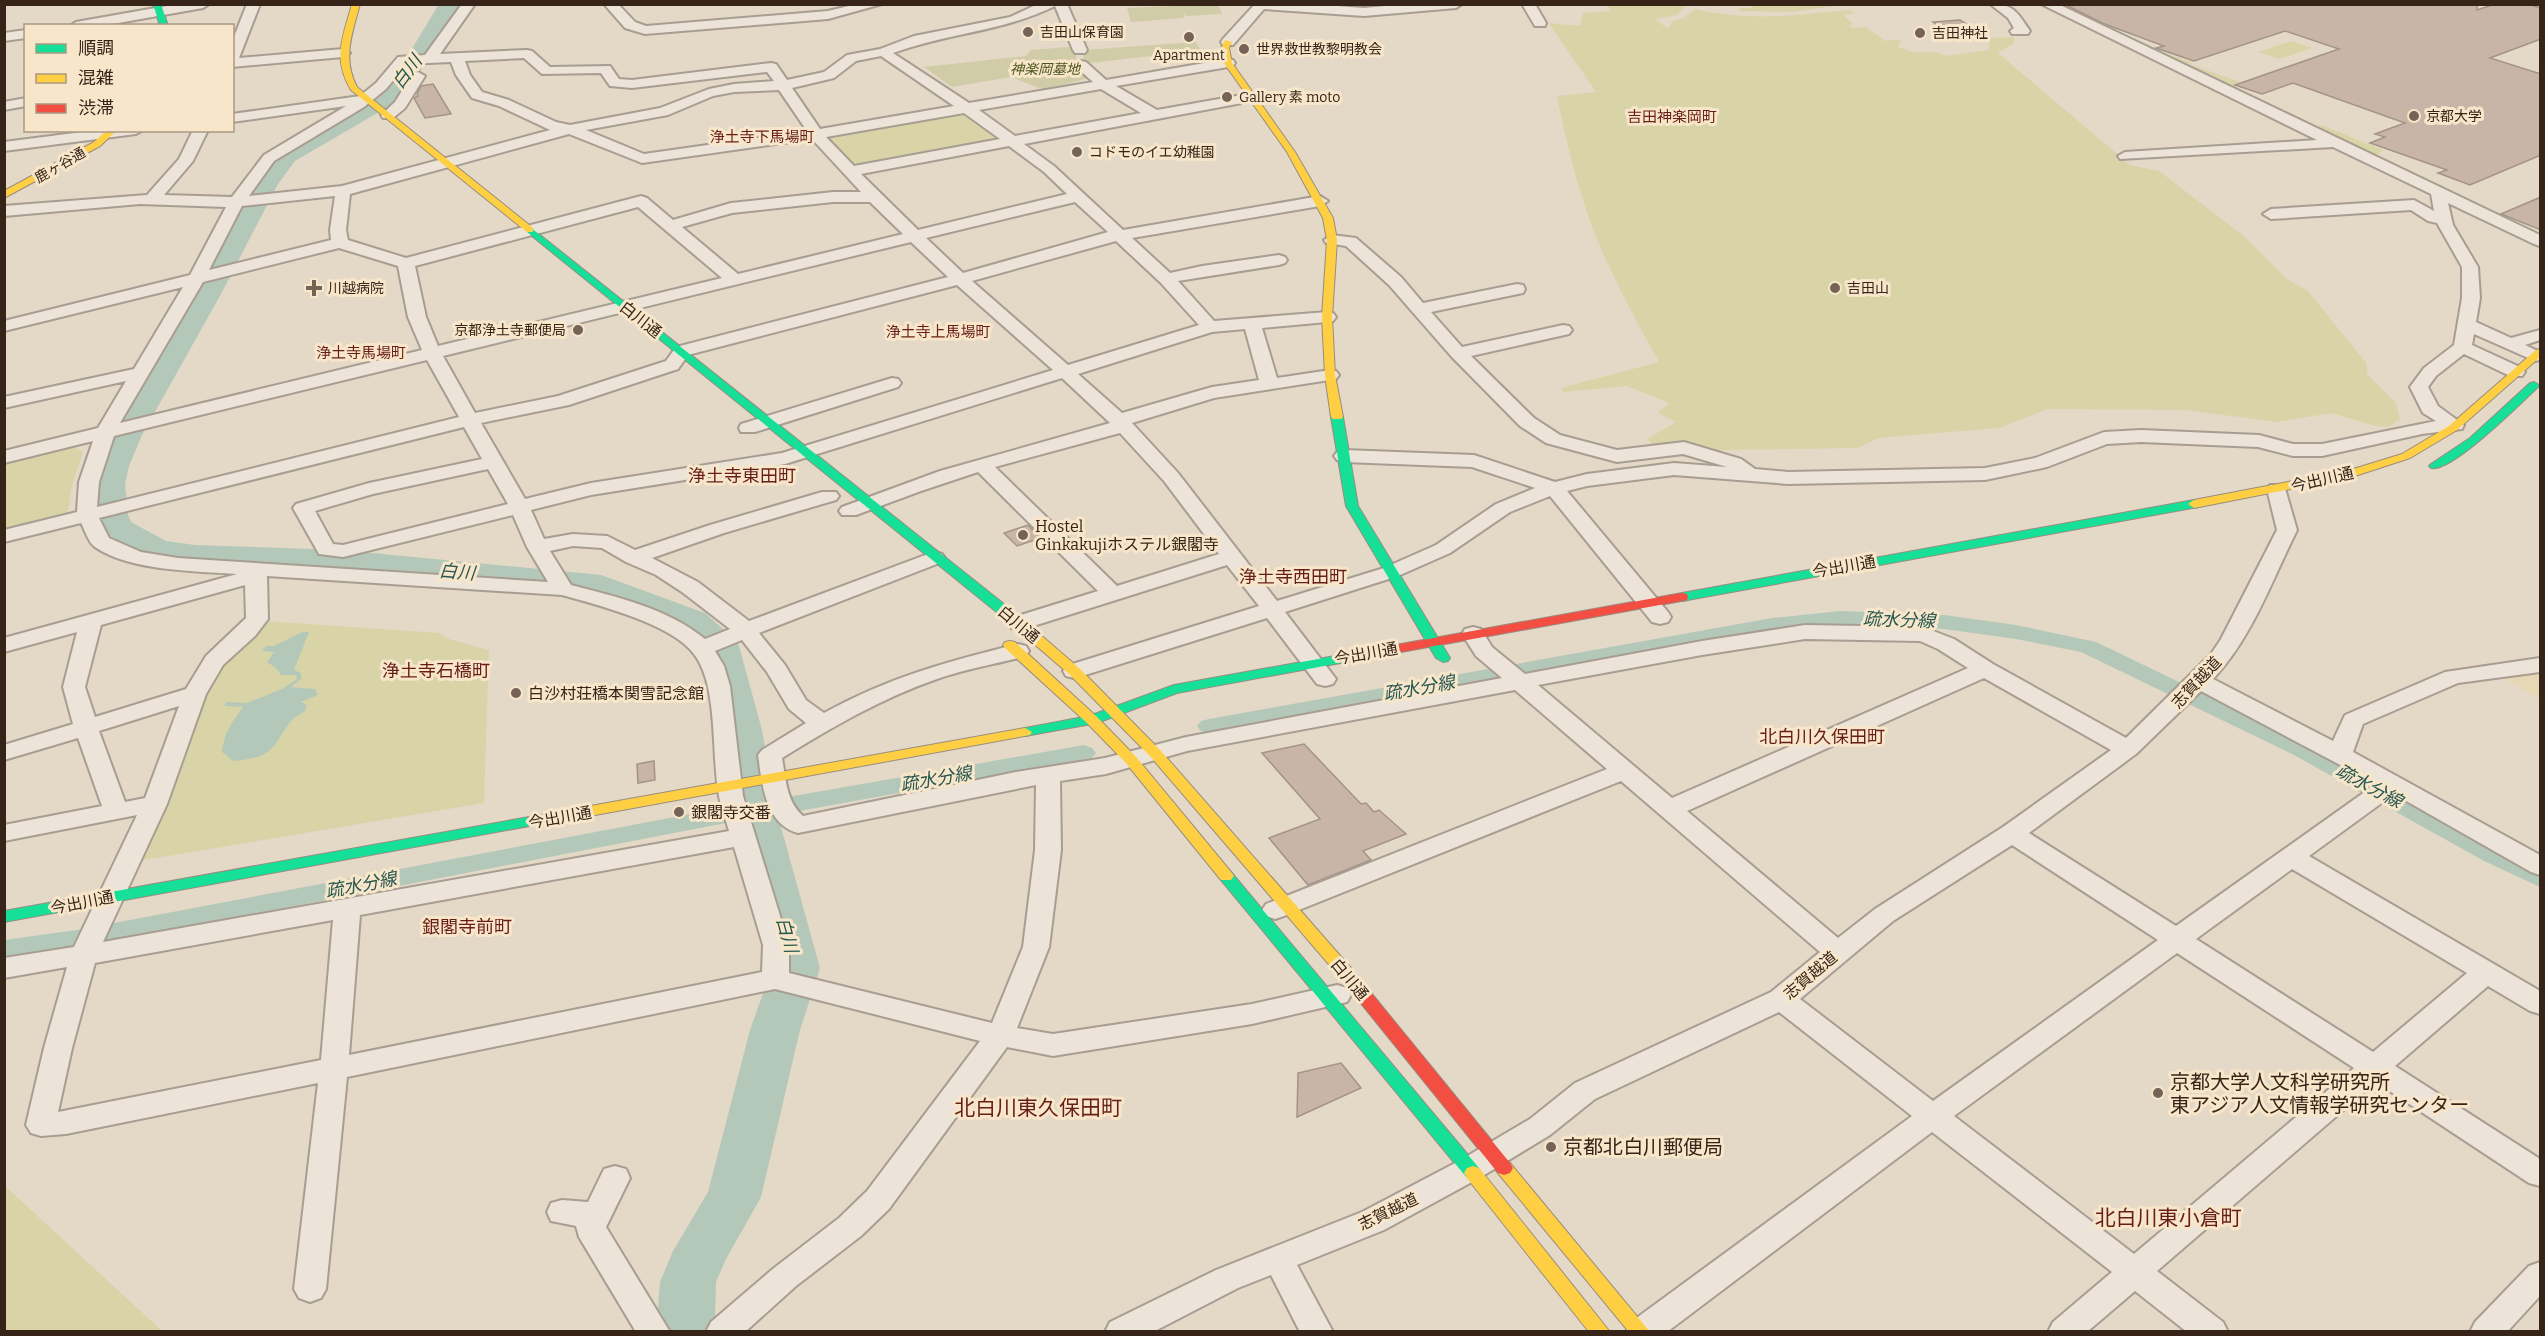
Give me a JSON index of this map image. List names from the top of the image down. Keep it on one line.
{"streets":{"main road":["鹿ヶ谷通","白川通","今出川通"],"street":["志賀越道"]},"crossings":[["白川通","今出川通"],["白川通","志賀越道"],["今出川通","志賀越道"]],"districts":["吉田神楽岡町","浄土寺下馬場町","浄土寺上馬場町","浄土寺馬場町","浄土寺東田町","浄土寺西田町","浄土寺石橋町","北白川久保田町","銀閣寺前町","北白川東久保田町","北白川東小倉町"],"water":["白川","疏水分線"],"parks":["神楽岡墓地"],"places":{"other":["吉田山保育園","吉田神社","Apartment","世界救世教黎明教会","Gallery 素 moto","京都大学","コドモのイエ幼稚園","吉田山","京都浄土寺郵便局","Hostel Ginkakujiホステル銀閣寺","白沙村荘橋本関雪記念館","銀閣寺交番","京都大学人文科学研究所 東アジア人文情報学研究センター","京都北白川郵便局"],"health":["川越病院"]},"legend":["順調","混雑","渋滞"]}
